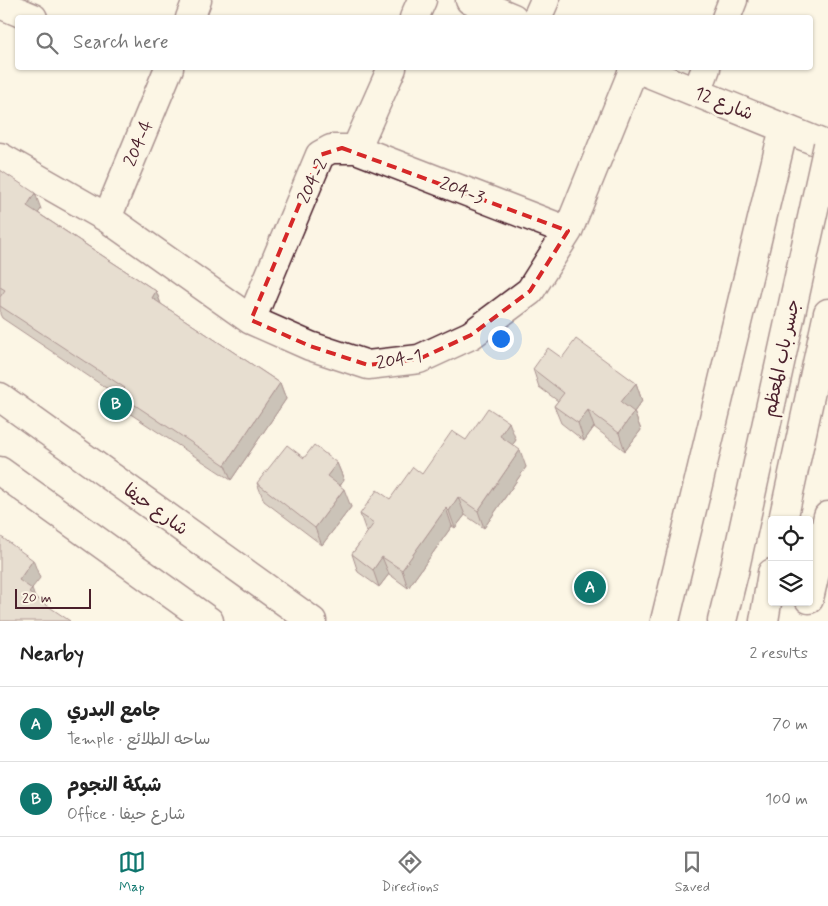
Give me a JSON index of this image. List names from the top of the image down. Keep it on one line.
{"streets":{"street":["شارع 12","204-4","204-2","204-3","جسر باب المعظم","204-1","شارع حيفا"]},"crossings":[["شارع 12","جسر باب المعظم"],["204-4","204-1"],["204-2","204-3"],["204-2","204-1"],["204-3","204-1"]],"scale_bar":"20 m","page":{"search":"Search here","pins":["B","A"],"scale":"20 m","heading":["Nearby","2 results"],"list":[{"mark":"A","name":"جامع البدري","note":"Temple · ساحه الطلائع","value":"70 m"},{"mark":"B","name":"شبكة النجوم","note":"Office · شارع حيفا","value":"100 m"}],"nav":["Map","Directions","Saved"]}}
